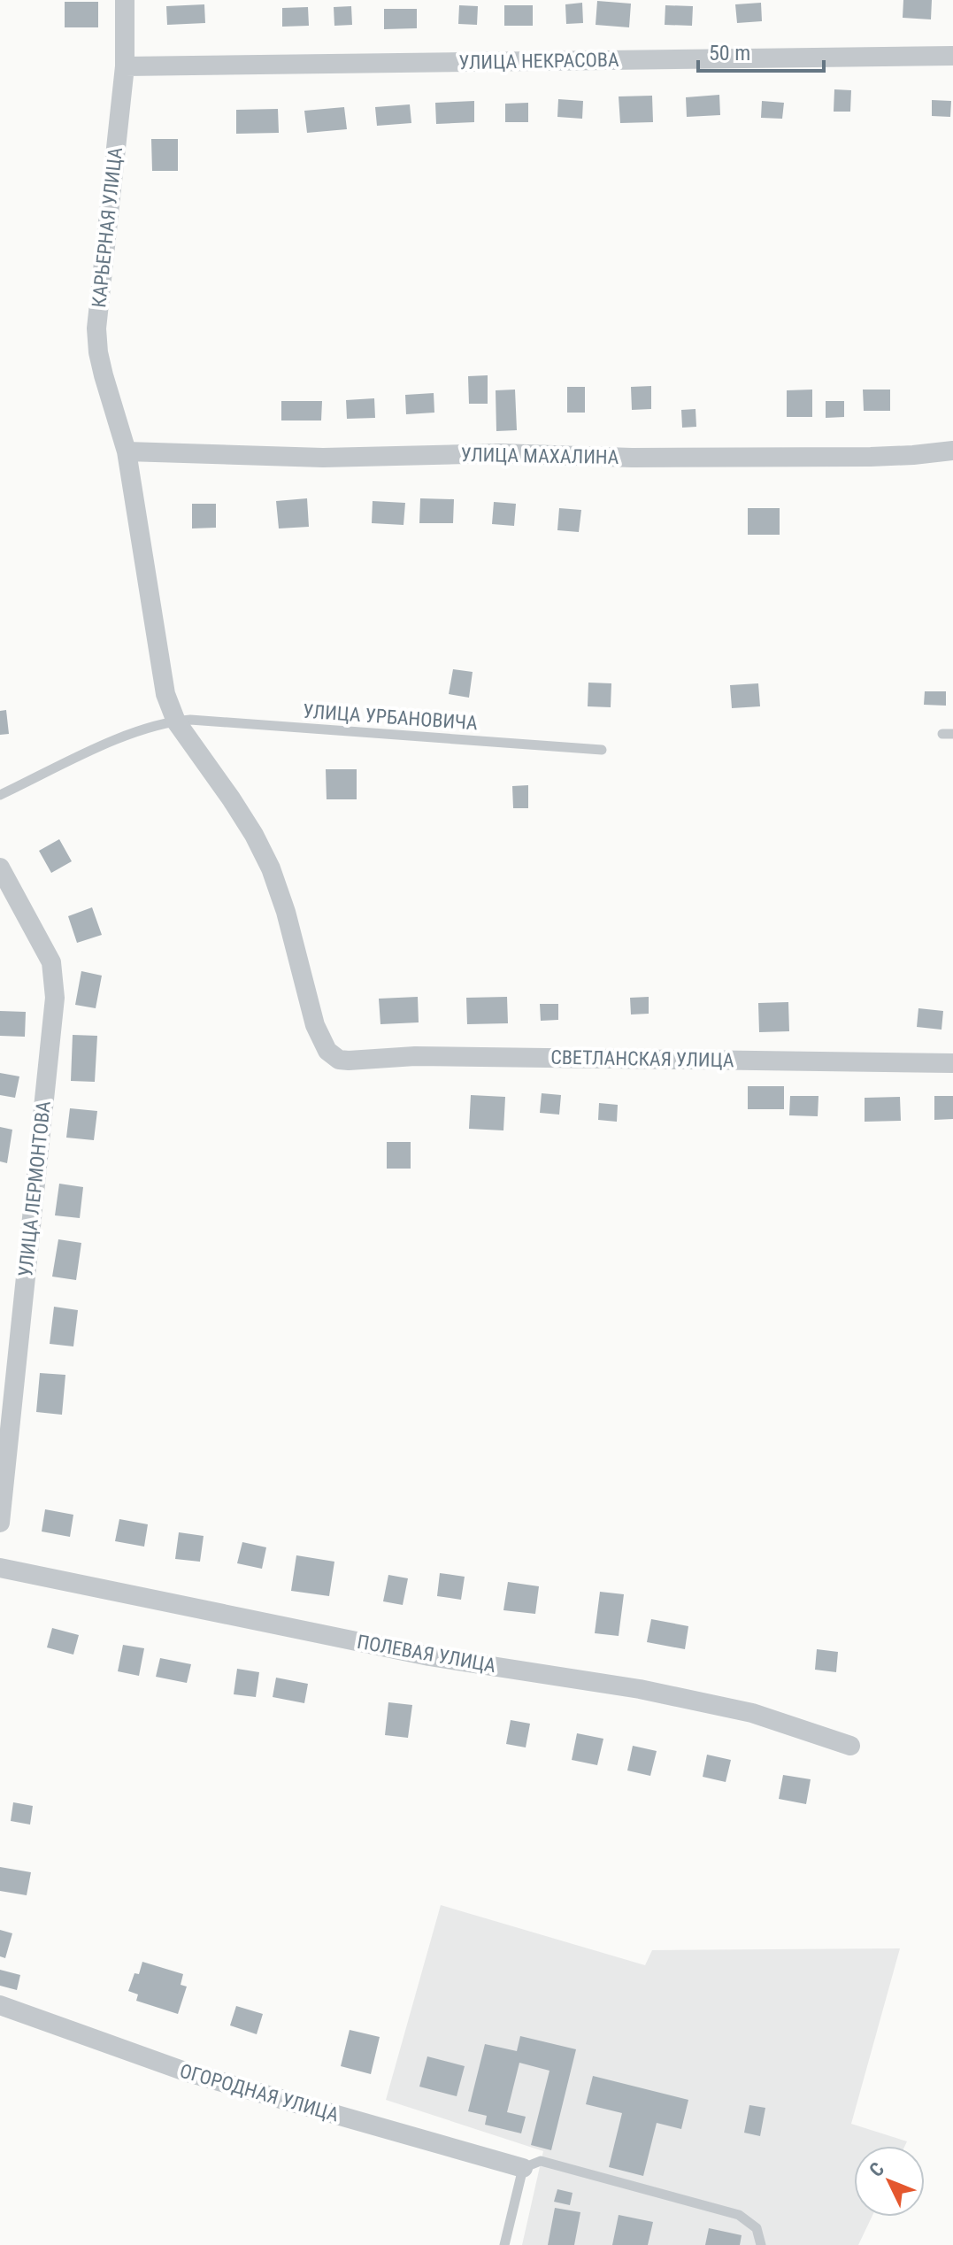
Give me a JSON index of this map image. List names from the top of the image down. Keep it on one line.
{"streets":{"street":["УЛИЦА НЕКРАСОВА","КАРЬЕРНАЯ УЛИЦА","УЛИЦА МАХАЛИНА","СВЕТЛАНСКАЯ УЛИЦА","УЛИЦА ЛЕРМОНТОВА","ПОЛЕВАЯ УЛИЦА","ОГОРОДНАЯ УЛИЦА"],"lane":["УЛИЦА УРБАНОВИЧА"]},"crossings":[["УЛИЦА НЕКРАСОВА","КАРЬЕРНАЯ УЛИЦА"],["КАРЬЕРНАЯ УЛИЦА","УЛИЦА МАХАЛИНА"],["КАРЬЕРНАЯ УЛИЦА","УЛИЦА УРБАНОВИЧА"],["КАРЬЕРНАЯ УЛИЦА","СВЕТЛАНСКАЯ УЛИЦА"]],"scale_bar":"50 m","north":"top left"}
